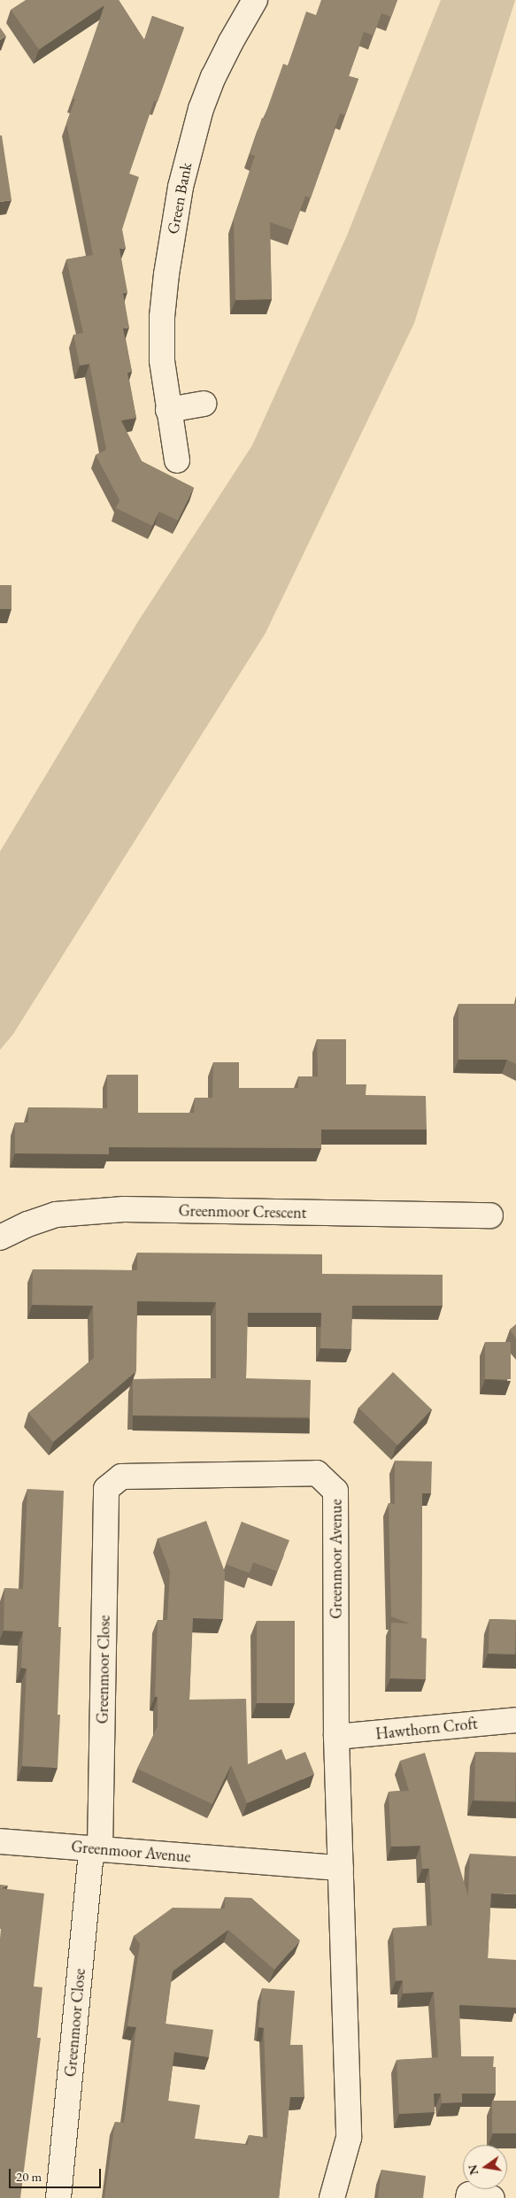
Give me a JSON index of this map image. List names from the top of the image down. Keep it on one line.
{"streets":{"street":["Green Bank","Greenmoor Crescent","Greenmoor Avenue","Greenmoor Close","Hawthorn Croft"]},"crossings":[["Greenmoor Avenue","Greenmoor Close"],["Greenmoor Avenue","Hawthorn Croft"]],"scale_bar":"20 m","north":"left"}
